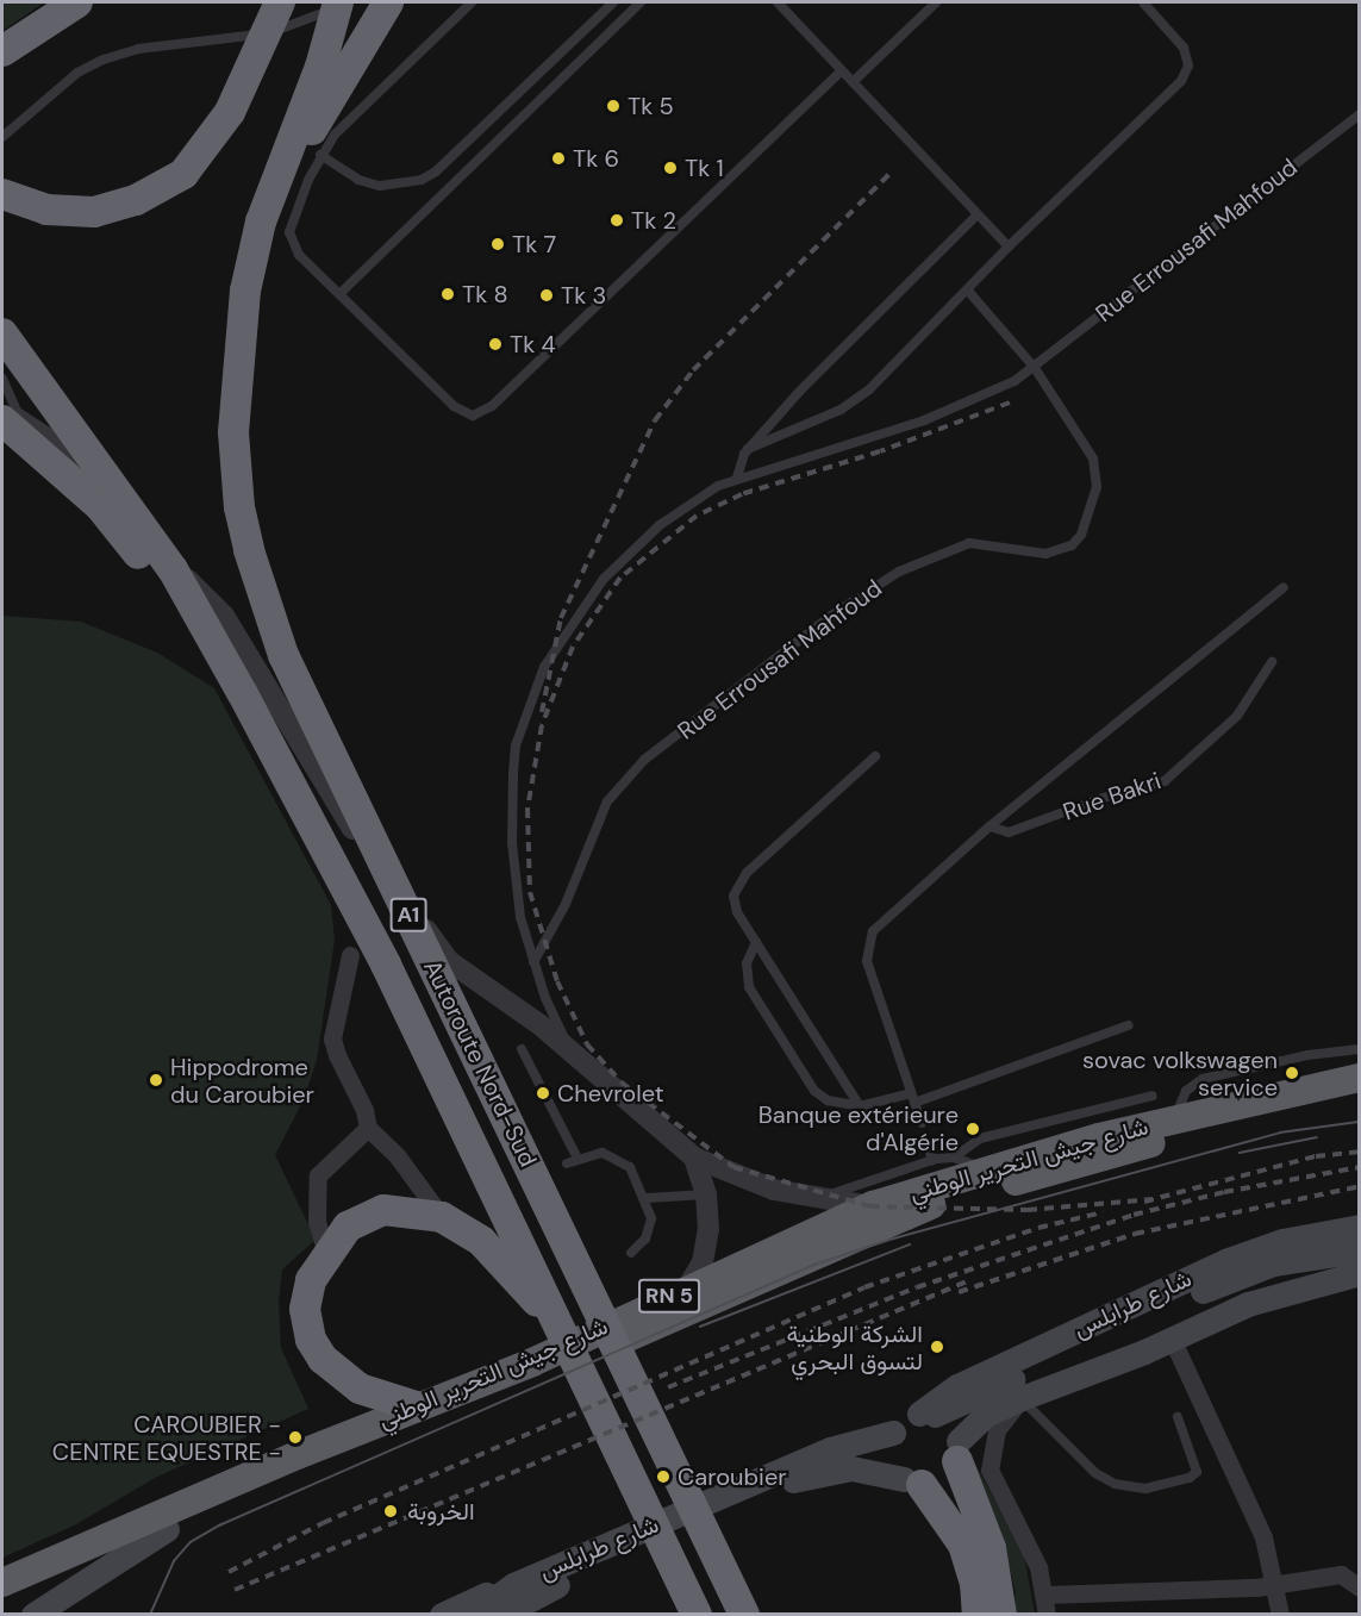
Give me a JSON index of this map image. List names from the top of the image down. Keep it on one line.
{"streets":{"highway":["A1","Autoroute Nord-Sud","شارع جيش التحرير الوطني","RN 5"],"main road":["شارع طرابلس"],"street":["Rue Errousafi Mahfoud"],"lane":["Rue Bakri"]},"crossings":[["Rue Errousafi Mahfoud","شارع جيش التحرير الوطني"],["A1","Autoroute Nord-Sud"]],"places":["Tk 5","Tk 6","Tk 1","Tk 2","Tk 7","Tk 8","Tk 3","Tk 4","sovac volkswagen service","Hippodrome du Caroubier","Chevrolet","Banque extérieure d'Algérie","الشركة الوطنية لتسوق البحري","CAROUBIER - CENTRE EQUESTRE -","Caroubier","الخروبة"]}
